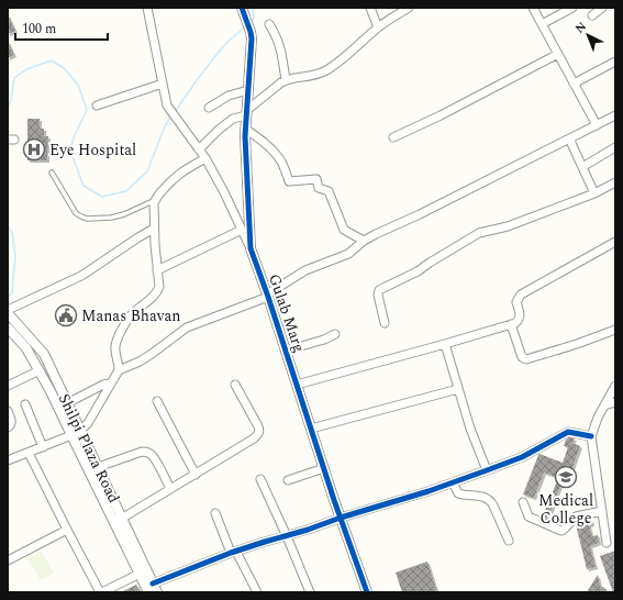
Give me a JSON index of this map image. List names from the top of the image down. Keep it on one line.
{"streets":{"street":["Gulab Marg","Shilpi Plaza Road"]},"places":{"hospital":["Eye Hospital"],"public building":["Manas Bhavan"],"school or university":["Medical College"]},"scale_bar":"100 m","north":"top left"}
